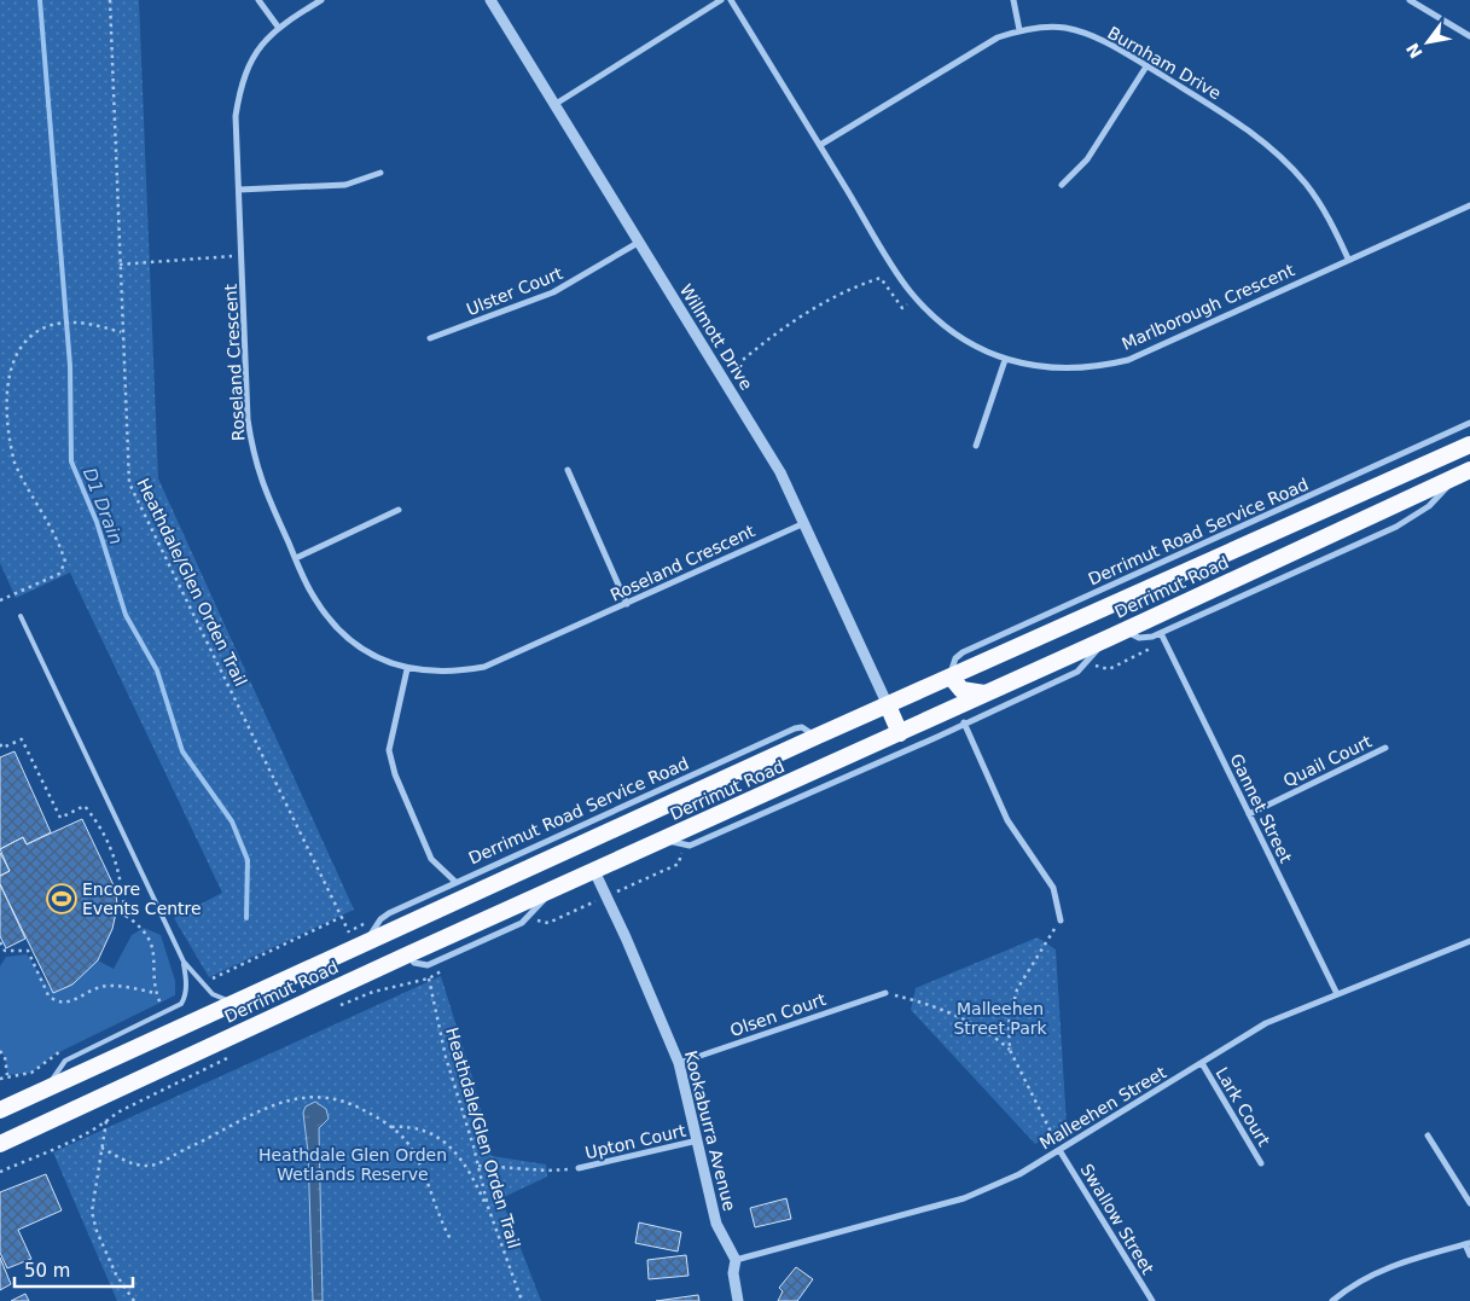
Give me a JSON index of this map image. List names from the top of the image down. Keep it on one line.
{"streets":{"highway":["Derrimut Road"],"street":["Burnham Drive","Ulster Court","Marlborough Crescent","Willmott Drive","Roseland Crescent","Derrimut Road Service Road","Quail Court","Gannet Street","Olsen Court","Lark Court","Malleehen Street","Kookaburra Avenue","Upton Court","Swallow Street"],"path":["Heathdale/Glen Orden Trail"]},"crossings":[["Burnham Drive","Marlborough Crescent"],["Ulster Court","Willmott Drive"],["Willmott Drive","Roseland Crescent"],["Willmott Drive","Derrimut Road"],["Derrimut Road Service Road","Derrimut Road"],["Derrimut Road","Kookaburra Avenue"],["Quail Court","Gannet Street"],["Gannet Street","Malleehen Street"],["Olsen Court","Kookaburra Avenue"],["Lark Court","Malleehen Street"],["Malleehen Street","Kookaburra Avenue"],["Malleehen Street","Swallow Street"],["Kookaburra Avenue","Upton Court"]],"water":["D1 Drain"],"parks":["Malleehen Street Park","Heathdale Glen Orden Wetlands Reserve"],"places":{"sports":["Encore Events Centre"]},"scale_bar":"50 m","north":"bottom left"}
